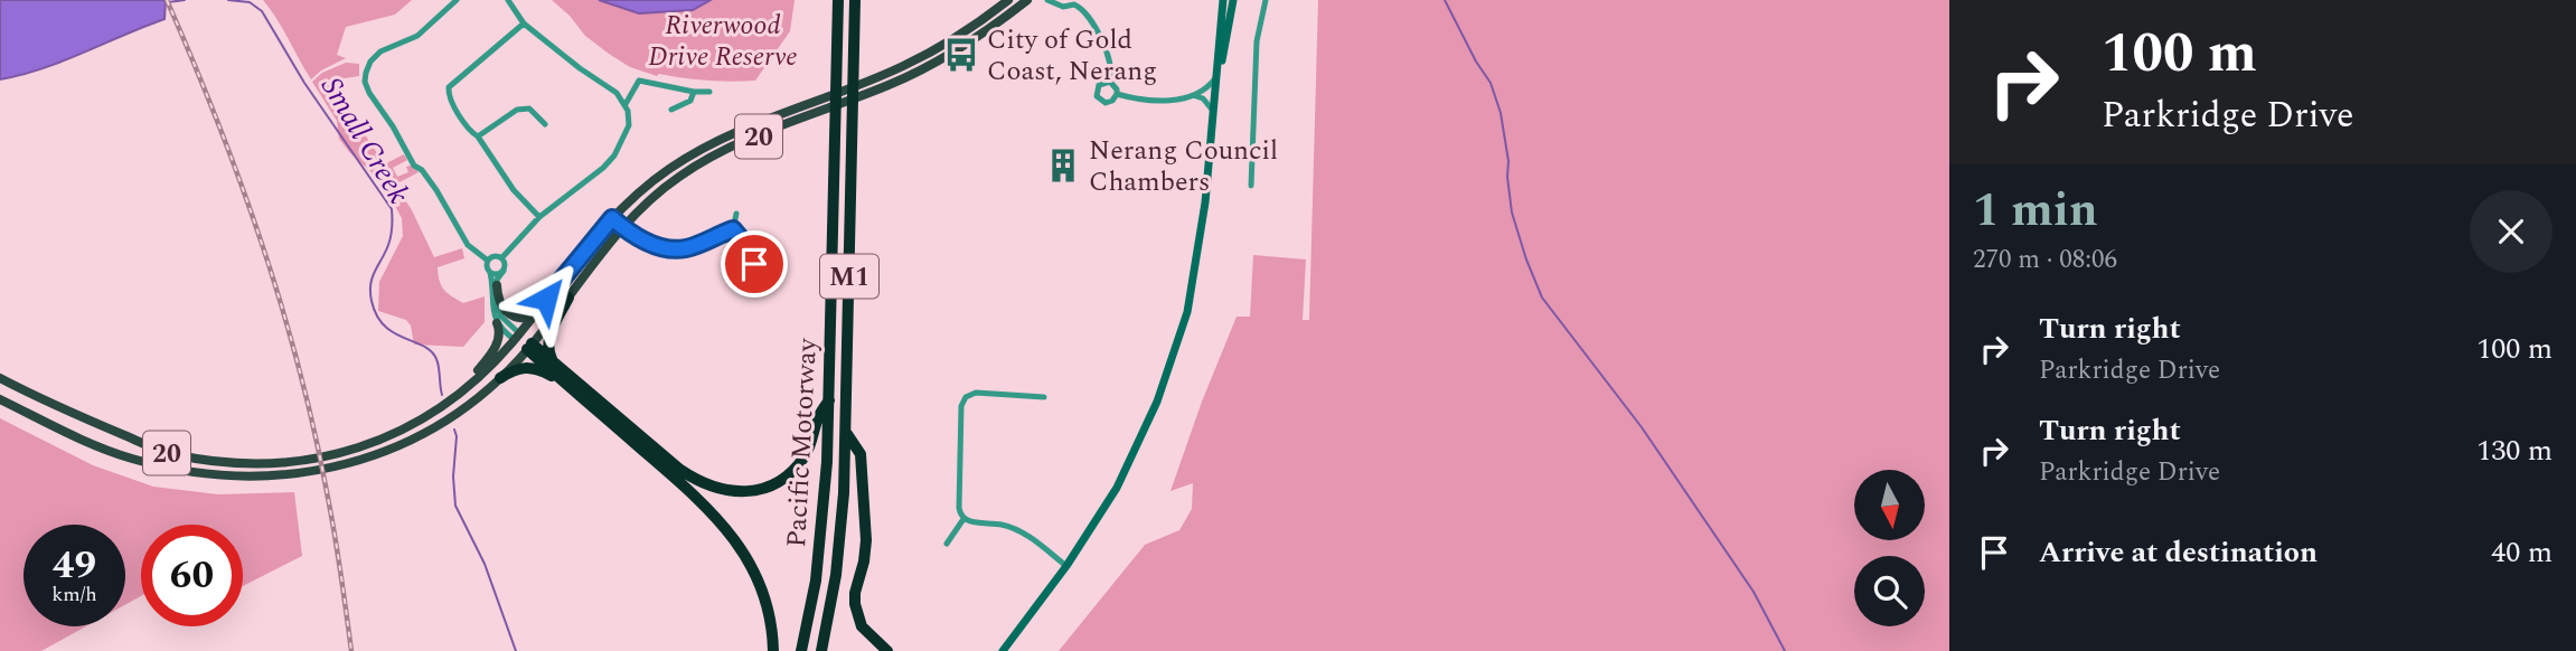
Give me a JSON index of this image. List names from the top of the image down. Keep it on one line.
{"streets":{"highway":["M1","Pacific Motorway"],"main road":["20"]},"water":["Small Creek"],"parks":["Riverwood Drive Reserve"],"places":{"bus stop":["City of Gold Coast, Nerang"],"building":["Nerang Council Chambers"]},"north":"bottom","page":{"turn":["100 m","Parkridge Drive"],"heading":["1 min","270 m · 08:06"],"list":[{"name":"Turn right","note":"Parkridge Drive","value":"100 m"},{"name":"Turn right","note":"Parkridge Drive","value":"130 m"},{"name":"Arrive at destination","value":"40 m"}],"speed":"49 km/h","limit":"60"}}
